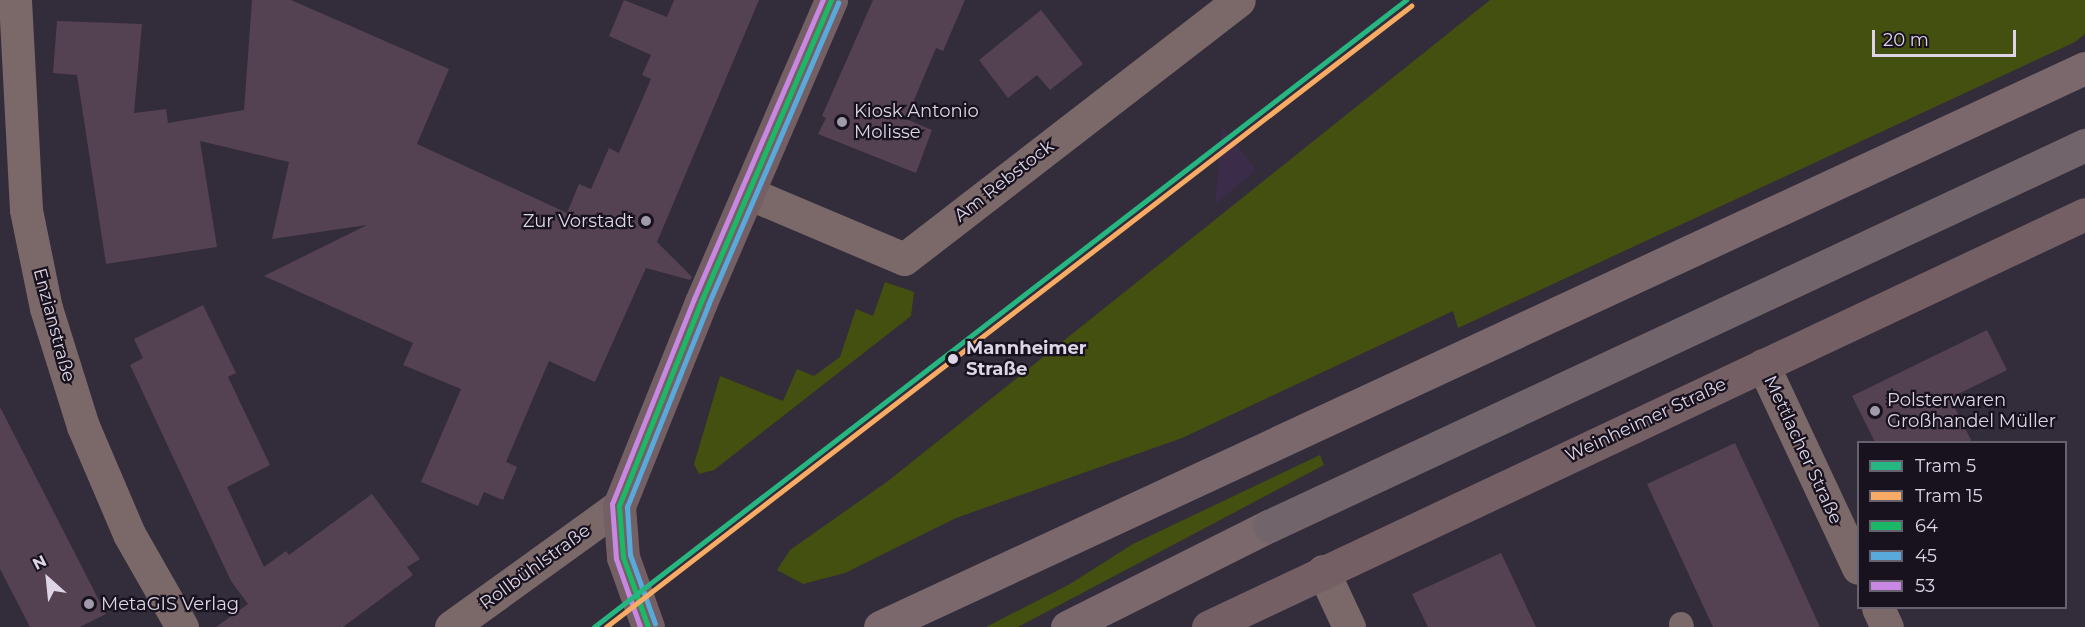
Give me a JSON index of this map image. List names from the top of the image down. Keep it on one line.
{"streets":{"street":["Am Rebstock","Enzianstraße","Weinheimer Straße","Mettlacher Straße","Rollbühlstraße"]},"crossings":[["Weinheimer Straße","Mettlacher Straße"]],"places":["Kiosk Antonio Molisse","Zur Vorstadt","Mannheimer Straße","Polsterwaren Großhandel Müller","MetaGIS Verlag"],"lines":["tram line 5","transit line 64","transit line 53","transit line 45","tram line 15"],"legend":["Tram 5","Tram 15","64","45","53"],"scale_bar":"20 m","north":"top left"}
